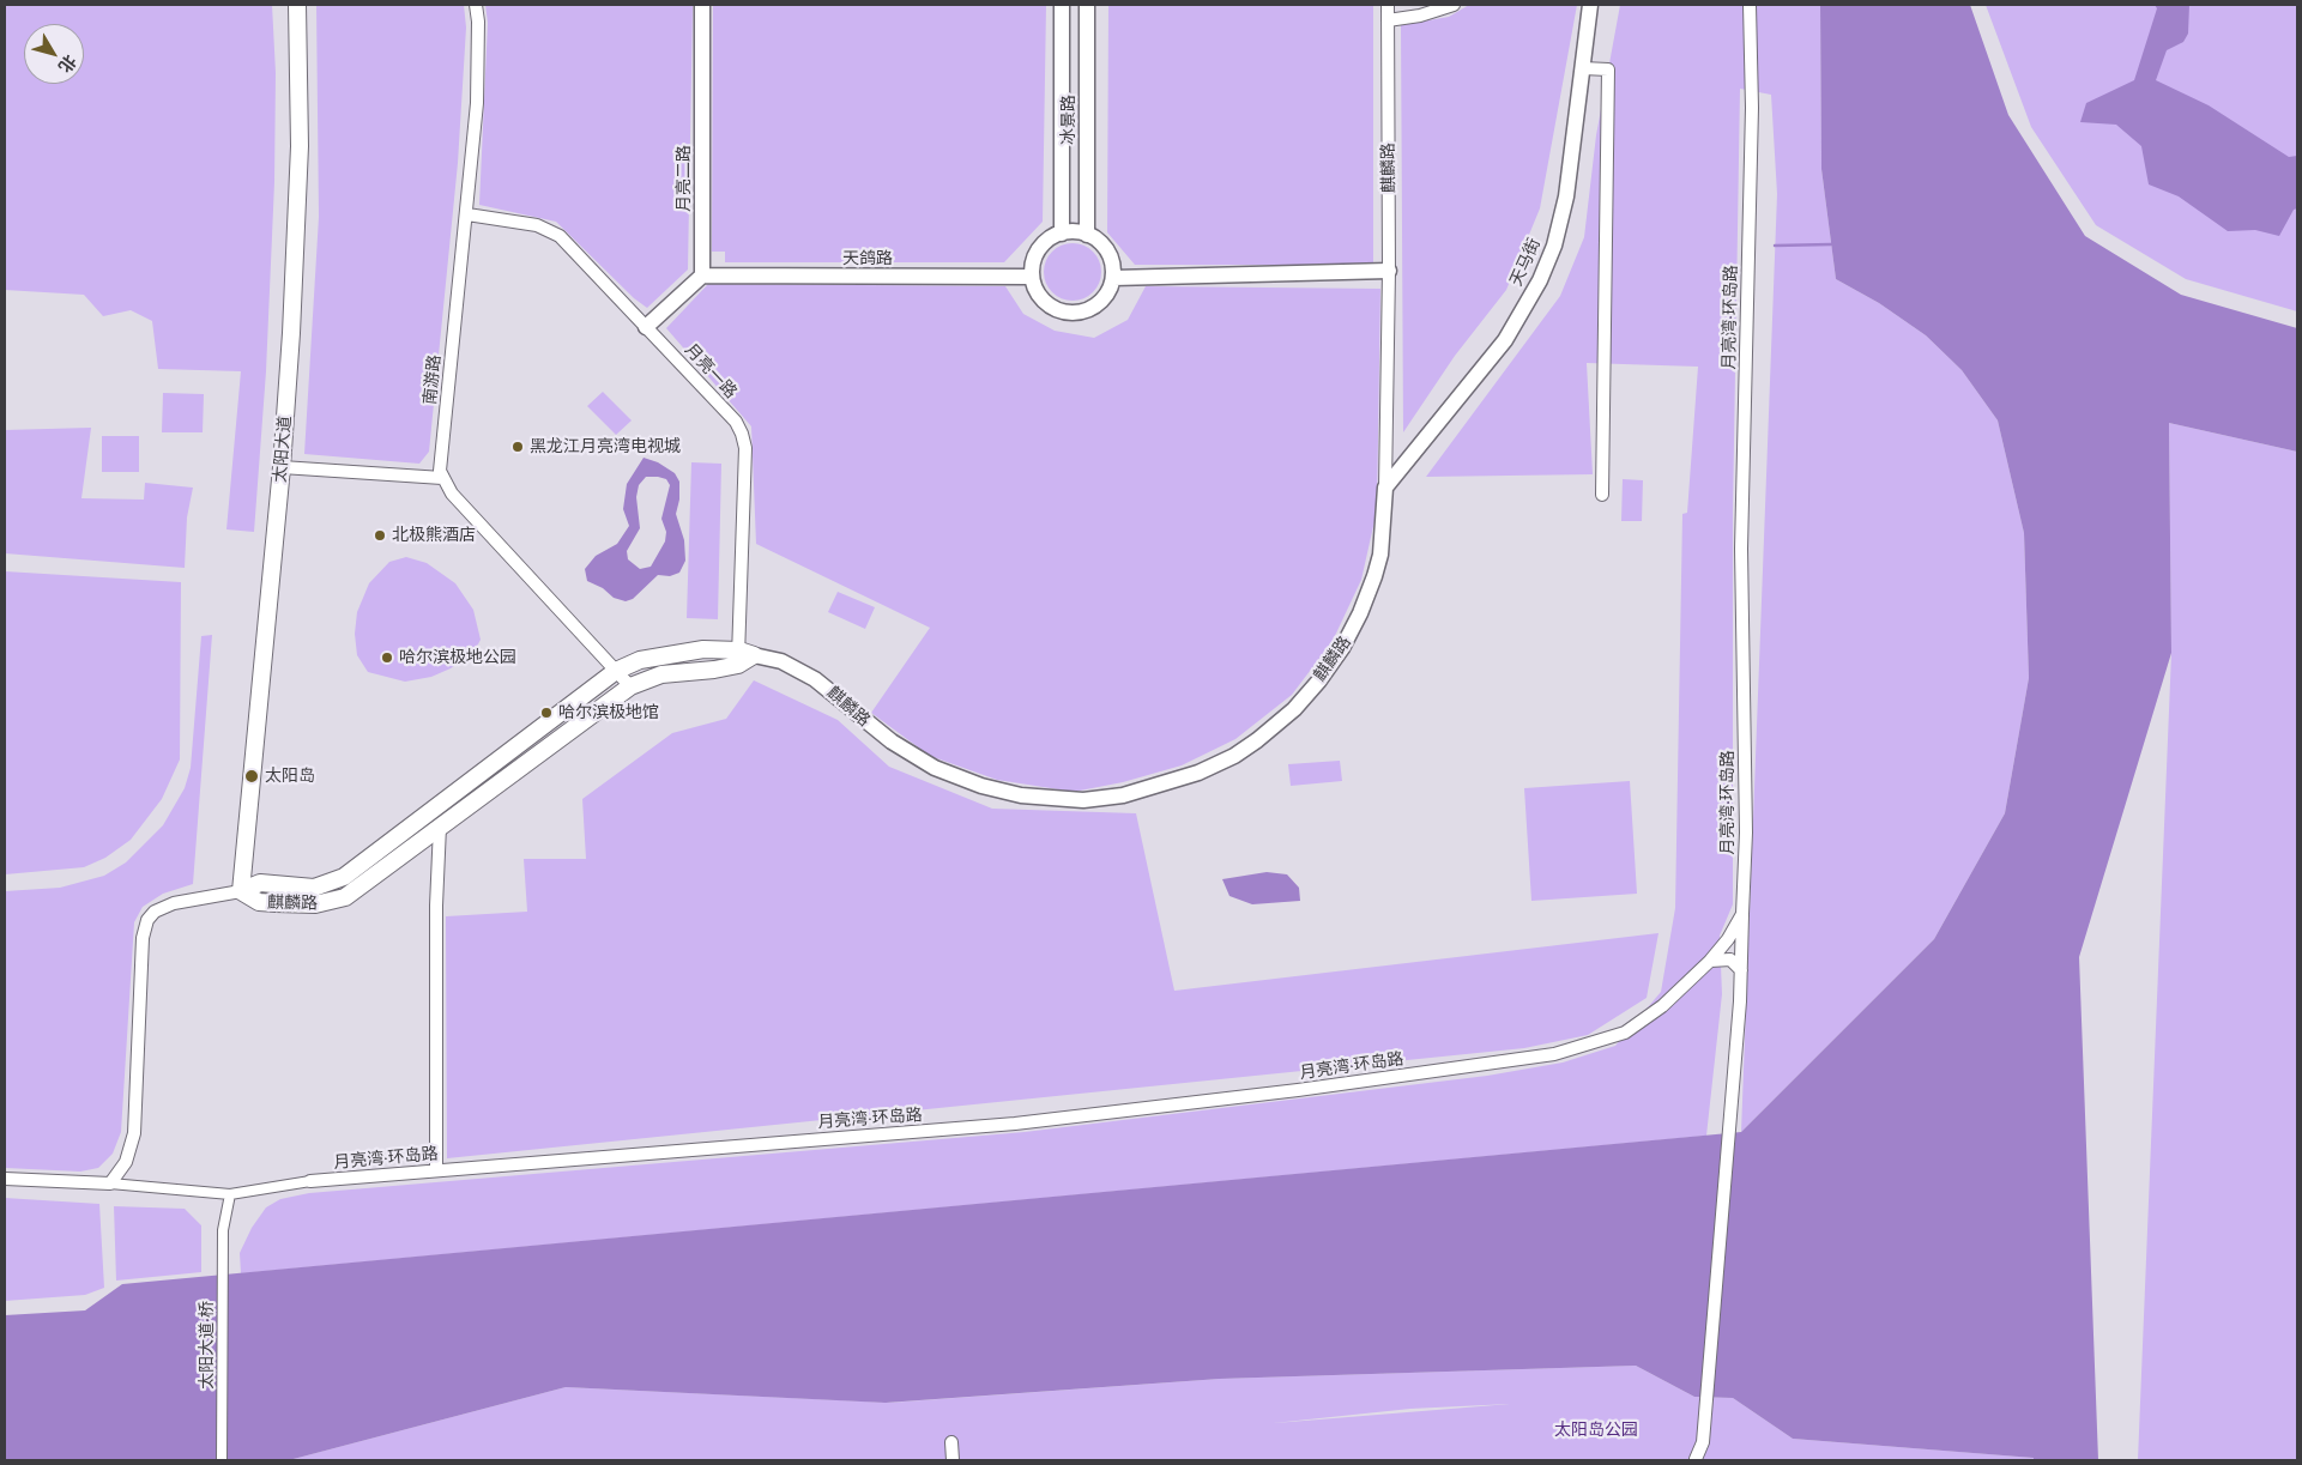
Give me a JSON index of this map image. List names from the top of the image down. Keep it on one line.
{"streets":{"main road":["麒麟路","太阳大道"],"street":["冰景路","月亮二路","天鸽路","天马街","月亮湾·环岛路","月亮一路","南游路","太阳大道·桥"]},"crossings":[["冰景路","天鸽路"],["麒麟路","天马街"],["麒麟路","月亮一路"],["麒麟路","太阳大道"],["月亮二路","天鸽路"],["月亮湾·环岛路","太阳大道·桥"],["月亮一路","南游路"]],"parks":["太阳岛公园"],"places":["黑龙江月亮湾电视城","北极熊酒店","哈尔滨极地公园","哈尔滨极地馆","太阳岛"],"north":"bottom right"}
